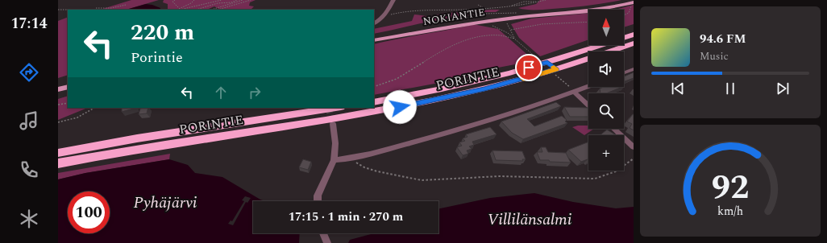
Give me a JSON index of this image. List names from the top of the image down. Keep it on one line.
{"streets":{"highway":["PORINTIE"],"main road":["NOKIANTIE"]},"water":["Pyhäjärvi","Villilänsalmi"],"north":"top","page":{"tabs":"17:14","map_buttons":"+","turn":["220 m","Porintie"],"song":["94.6 FM","Music"],"limit":"100","trip":"17:15 · 1 min · 270 m","gauge":["92","km/h"]}}
